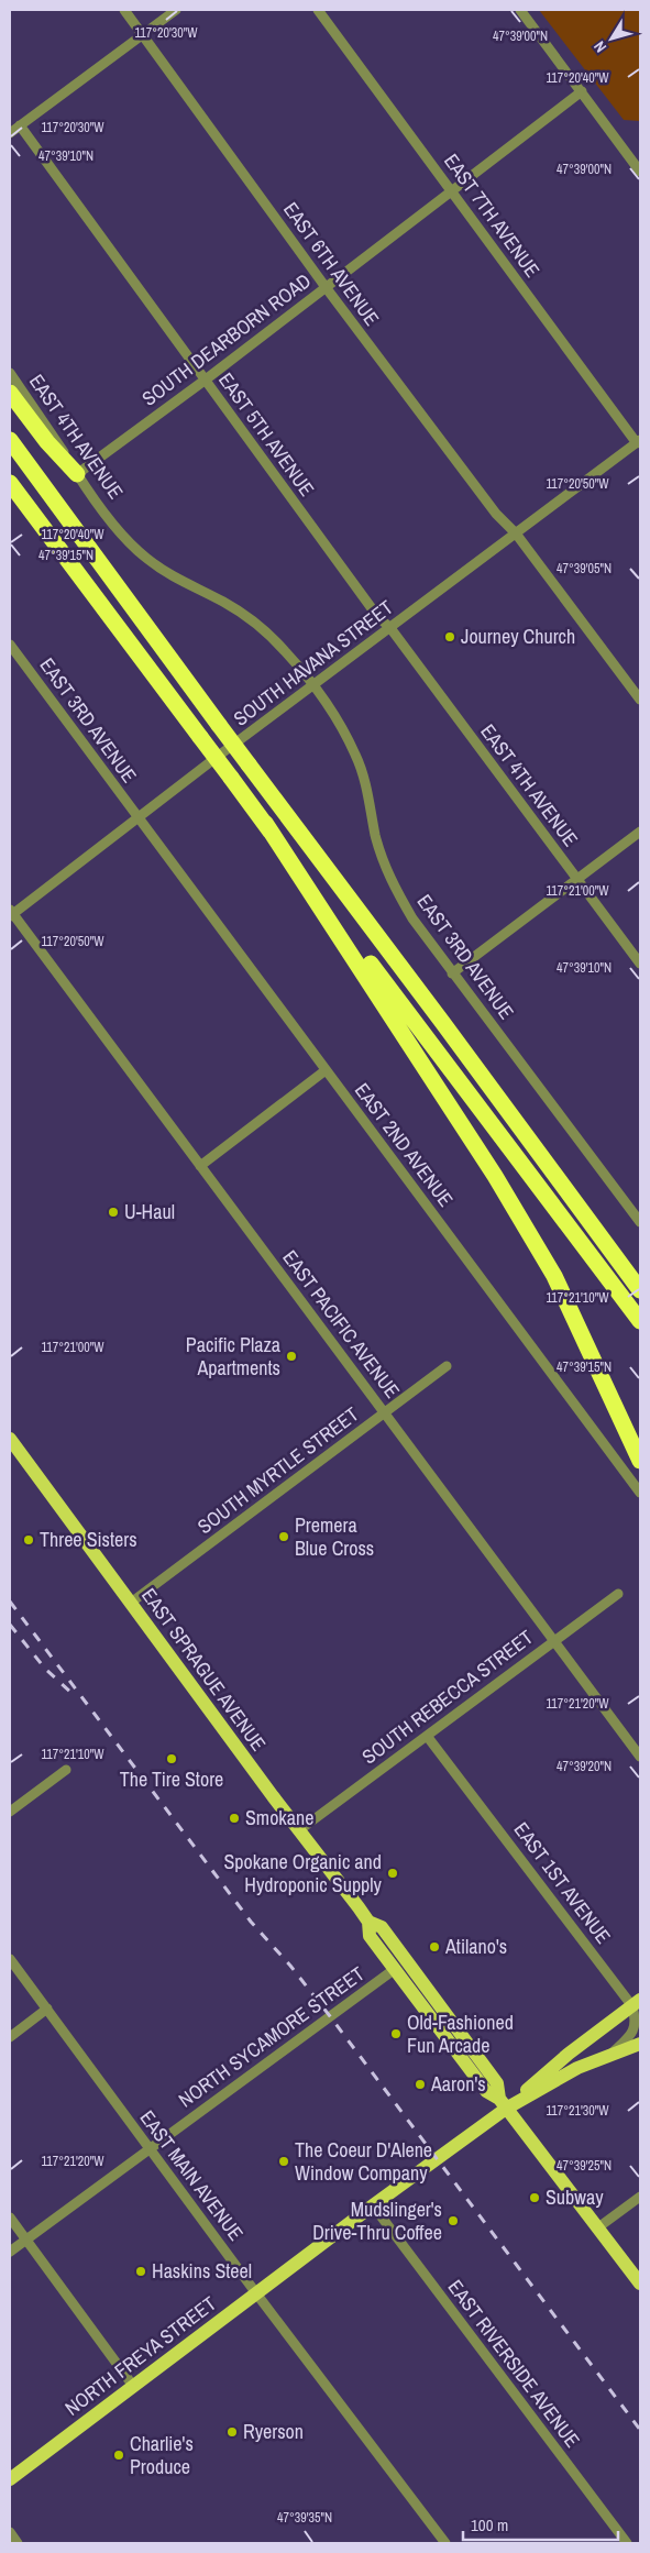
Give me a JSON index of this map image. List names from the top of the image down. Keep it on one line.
{"streets":{"main road":["EAST SPRAGUE AVENUE","NORTH FREYA STREET"],"street":["EAST 7TH AVENUE","EAST 6TH AVENUE","SOUTH DEARBORN ROAD","EAST 5TH AVENUE","EAST 4TH AVENUE","SOUTH HAVANA STREET","EAST 3RD AVENUE","EAST 2ND AVENUE","EAST PACIFIC AVENUE","SOUTH MYRTLE STREET","SOUTH REBECCA STREET","EAST 1ST AVENUE","NORTH SYCAMORE STREET","EAST MAIN AVENUE","EAST RIVERSIDE AVENUE"]},"crossings":[["EAST 7TH AVENUE","SOUTH DEARBORN ROAD"],["EAST 7TH AVENUE","SOUTH HAVANA STREET"],["EAST 6TH AVENUE","SOUTH DEARBORN ROAD"],["EAST 6TH AVENUE","SOUTH HAVANA STREET"],["SOUTH DEARBORN ROAD","EAST 5TH AVENUE"],["SOUTH DEARBORN ROAD","EAST 4TH AVENUE"],["EAST 5TH AVENUE","EAST 4TH AVENUE"],["EAST 5TH AVENUE","SOUTH HAVANA STREET"],["EAST 4TH AVENUE","SOUTH HAVANA STREET"],["EAST 4TH AVENUE","EAST 3RD AVENUE"],["SOUTH HAVANA STREET","EAST 3RD AVENUE"],["SOUTH HAVANA STREET","EAST 2ND AVENUE"],["SOUTH HAVANA STREET","EAST PACIFIC AVENUE"],["EAST 3RD AVENUE","EAST 2ND AVENUE"],["EAST PACIFIC AVENUE","SOUTH MYRTLE STREET"],["EAST PACIFIC AVENUE","SOUTH REBECCA STREET"],["SOUTH MYRTLE STREET","EAST SPRAGUE AVENUE"],["EAST SPRAGUE AVENUE","SOUTH REBECCA STREET"],["EAST SPRAGUE AVENUE","NORTH SYCAMORE STREET"],["EAST SPRAGUE AVENUE","NORTH FREYA STREET"],["SOUTH REBECCA STREET","EAST 1ST AVENUE"],["NORTH SYCAMORE STREET","EAST MAIN AVENUE"],["EAST MAIN AVENUE","NORTH FREYA STREET"],["NORTH FREYA STREET","EAST RIVERSIDE AVENUE"]],"places":["Journey Church","U-Haul","Pacific Plaza Apartments","Premera Blue Cross","Three Sisters","The Tire Store","Smokane","Spokane Organic and Hydroponic Supply","Atilano's","Old-Fashioned Fun Arcade","Aaron's","The Coeur D'Alene Window Company","Subway","Mudslinger's Drive-Thru Coffee","Haskins Steel","Ryerson","Charlie's Produce"],"scale_bar":"100 m","north":"bottom left","coordinates":["117°20'30\"W","47°39'00\"N","117°20'40\"W","47°39'10\"N","117°20'50\"W","47°39'15\"N","47°39'05\"N","117°21'00\"W","117°21'10\"W","117°21'20\"W","47°39'20\"N","117°21'30\"W","47°39'25\"N","47°39'35\"N"]}
